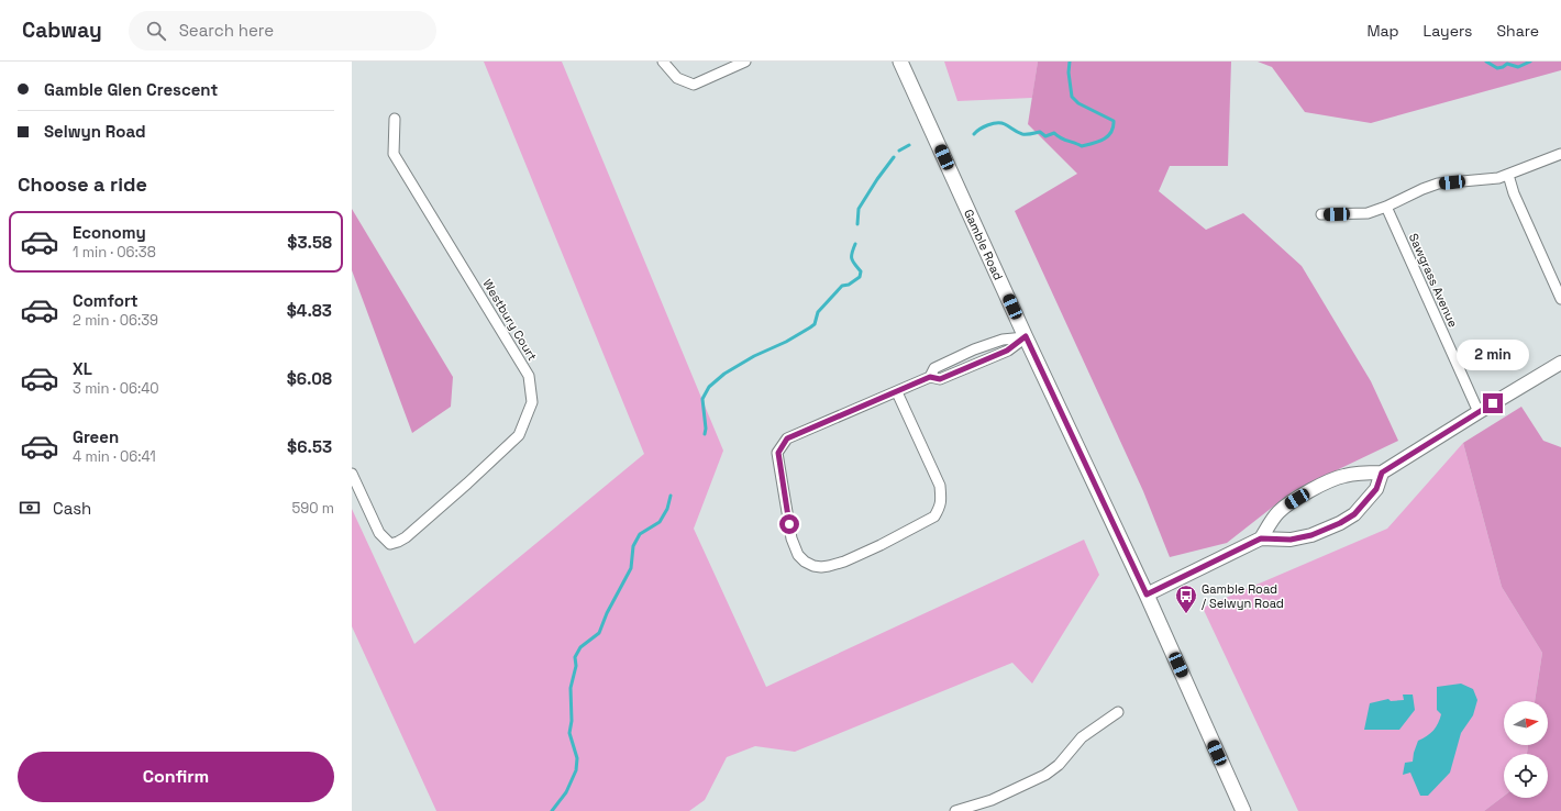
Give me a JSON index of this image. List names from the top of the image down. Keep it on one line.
{"streets":{"main road":["Gamble Road"],"street":["Sawgrass Avenue","Westbury Court"]},"places":{"bus stop":["Gamble Road / Selwyn Road"]},"north":"right","page":{"header":"Cabway","search":"Search here","nav":["Map","Layers","Share"],"banner":["Gamble Glen Crescent","Selwyn Road"],"heading":"Choose a ride","list":[{"name":"Economy","note":"1 min · 06:38","value":"$3.58"},{"name":"Comfort","note":"2 min · 06:39","value":"$4.83"},{"name":"XL","note":"3 min · 06:40","value":"$6.08"},{"name":"Green","note":"4 min · 06:41","value":"$6.53"}],"bubble":"2 min","pay":["Cash","590 m"],"buttons":"Confirm"}}
